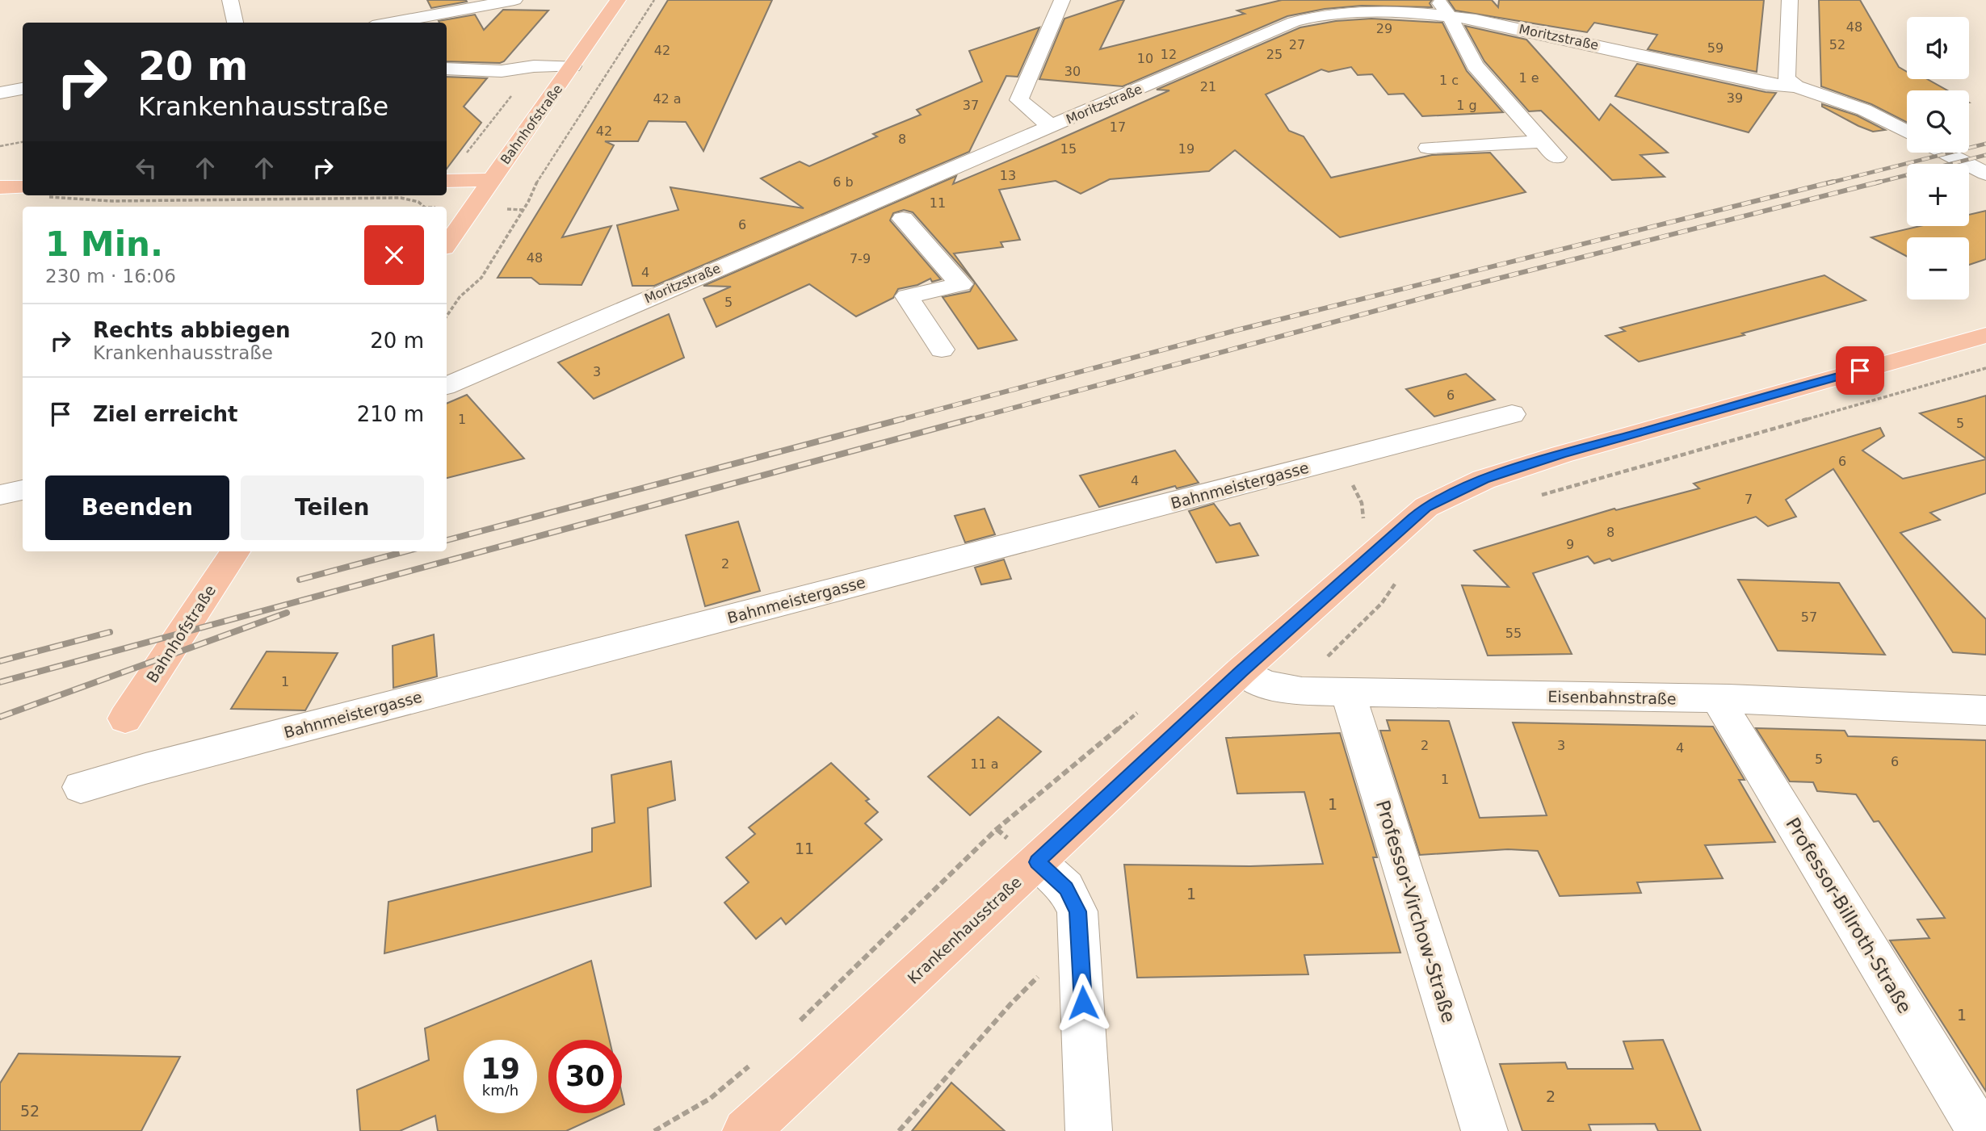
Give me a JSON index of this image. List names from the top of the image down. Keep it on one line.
{"streets":{"main road":["Bahnhofstraße","Krankenhausstraße"],"street":["Moritzstraße","Bahnmeistergasse","Eisenbahnstraße","Professor-Virchow-Straße","Professor-Billroth-Straße"]},"crossings":[["Eisenbahnstraße","Professor-Virchow-Straße"],["Eisenbahnstraße","Professor-Billroth-Straße"],["Eisenbahnstraße","Krankenhausstraße"]],"house_numbers":["48","29","27","52","59","42","12","25","10","30","1 e","1 c","21","39","42 a","37","1 g","17","42","8","15","19","13","6 b","11","6","48","7-9","4","5","3","6","1","5","6","4","7","8","9","2","57","55","1","2","3","4","5","6","11 a","1","1","11","1","1","2","52"],"page":{"map_buttons":["+","−"],"turn":["20 m","Krankenhausstraße"],"heading":["1 Min.","230 m · 16:06"],"list":[{"name":"Rechts abbiegen","note":"Krankenhausstraße","value":"20 m"},{"name":"Ziel erreicht","value":"210 m"}],"buttons":["Beenden","Teilen"],"speed":"19 km/h","limit":"30"}}
